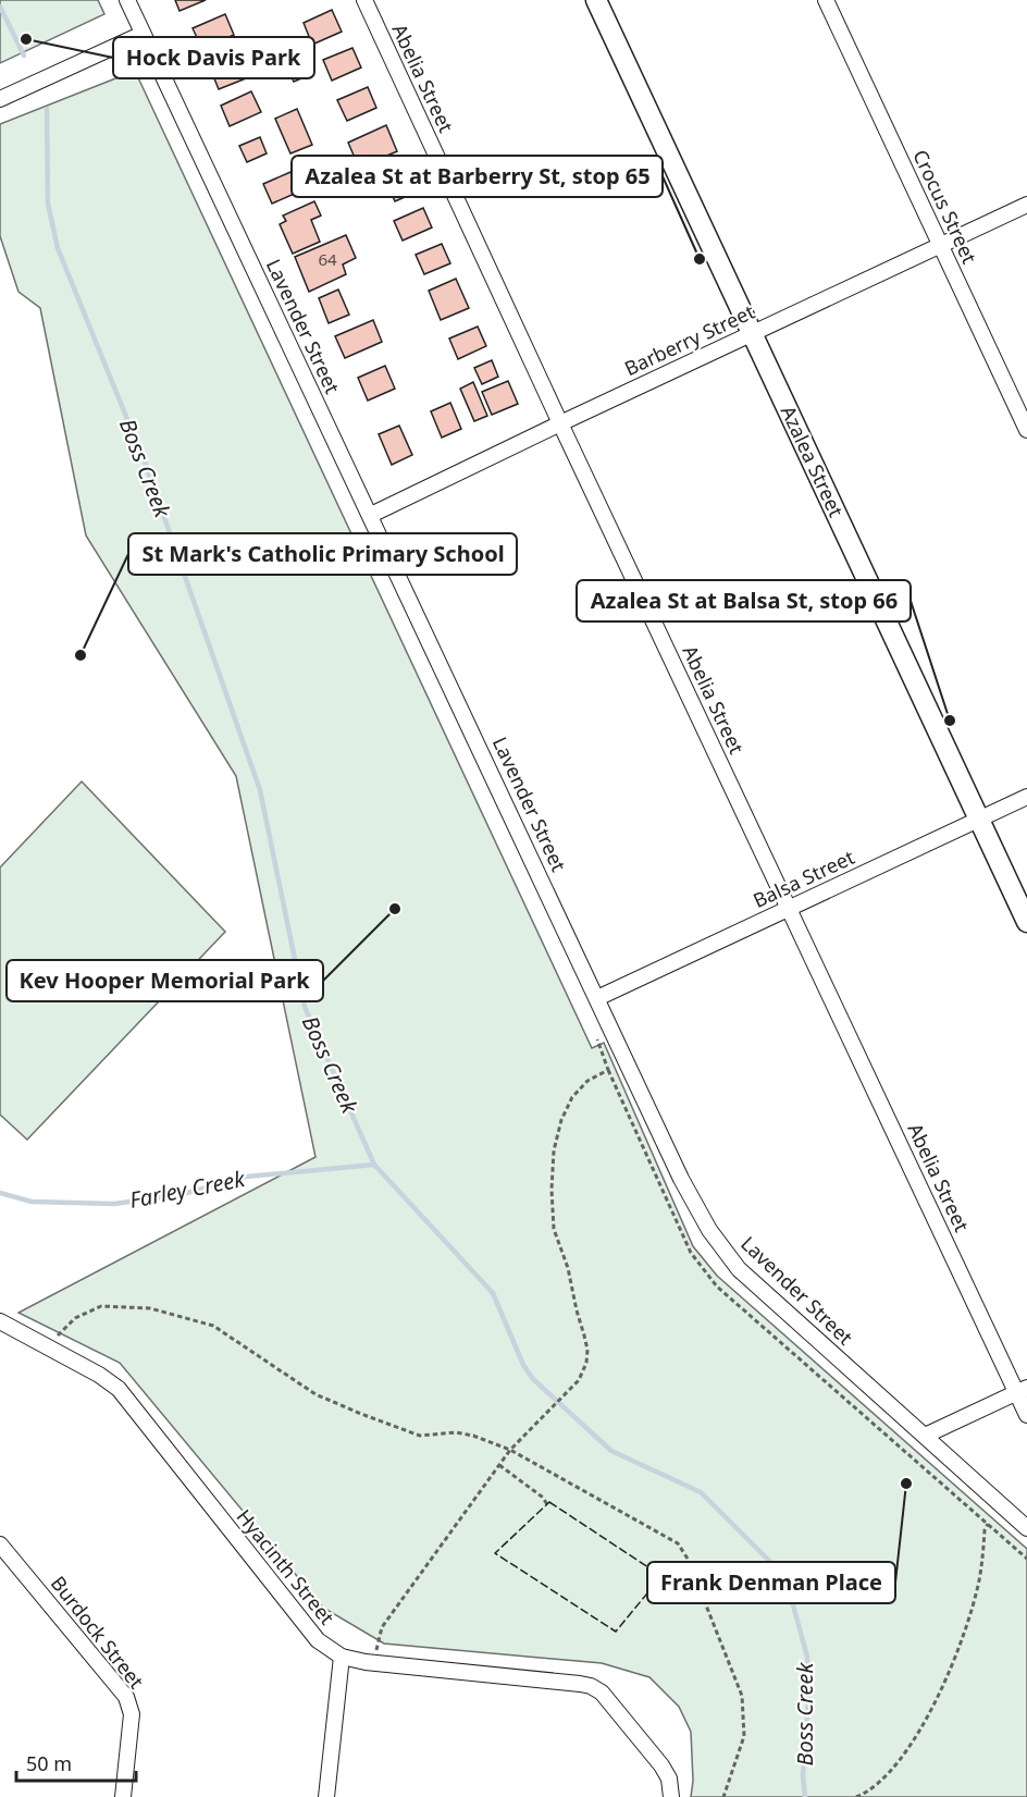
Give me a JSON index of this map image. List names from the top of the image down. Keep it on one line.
{"streets":{"street":["Abelia Street","Crocus Street","Lavender Street","Barberry Street","Azalea Street","Balsa Street","Hyacinth Street","Burdock Street"]},"crossings":[["Abelia Street","Barberry Street"],["Abelia Street","Balsa Street"],["Crocus Street","Barberry Street"],["Lavender Street","Barberry Street"],["Lavender Street","Balsa Street"],["Barberry Street","Azalea Street"],["Azalea Street","Balsa Street"]],"water":["Boss Creek","Farley Creek"],"places":["Hock Davis Park","Azalea St at Barberry St, stop 65","St Mark's Catholic Primary School","Azalea St at Balsa St, stop 66","Kev Hooper Memorial Park","Frank Denman Place"],"house_numbers":["64"],"scale_bar":"50 m"}
